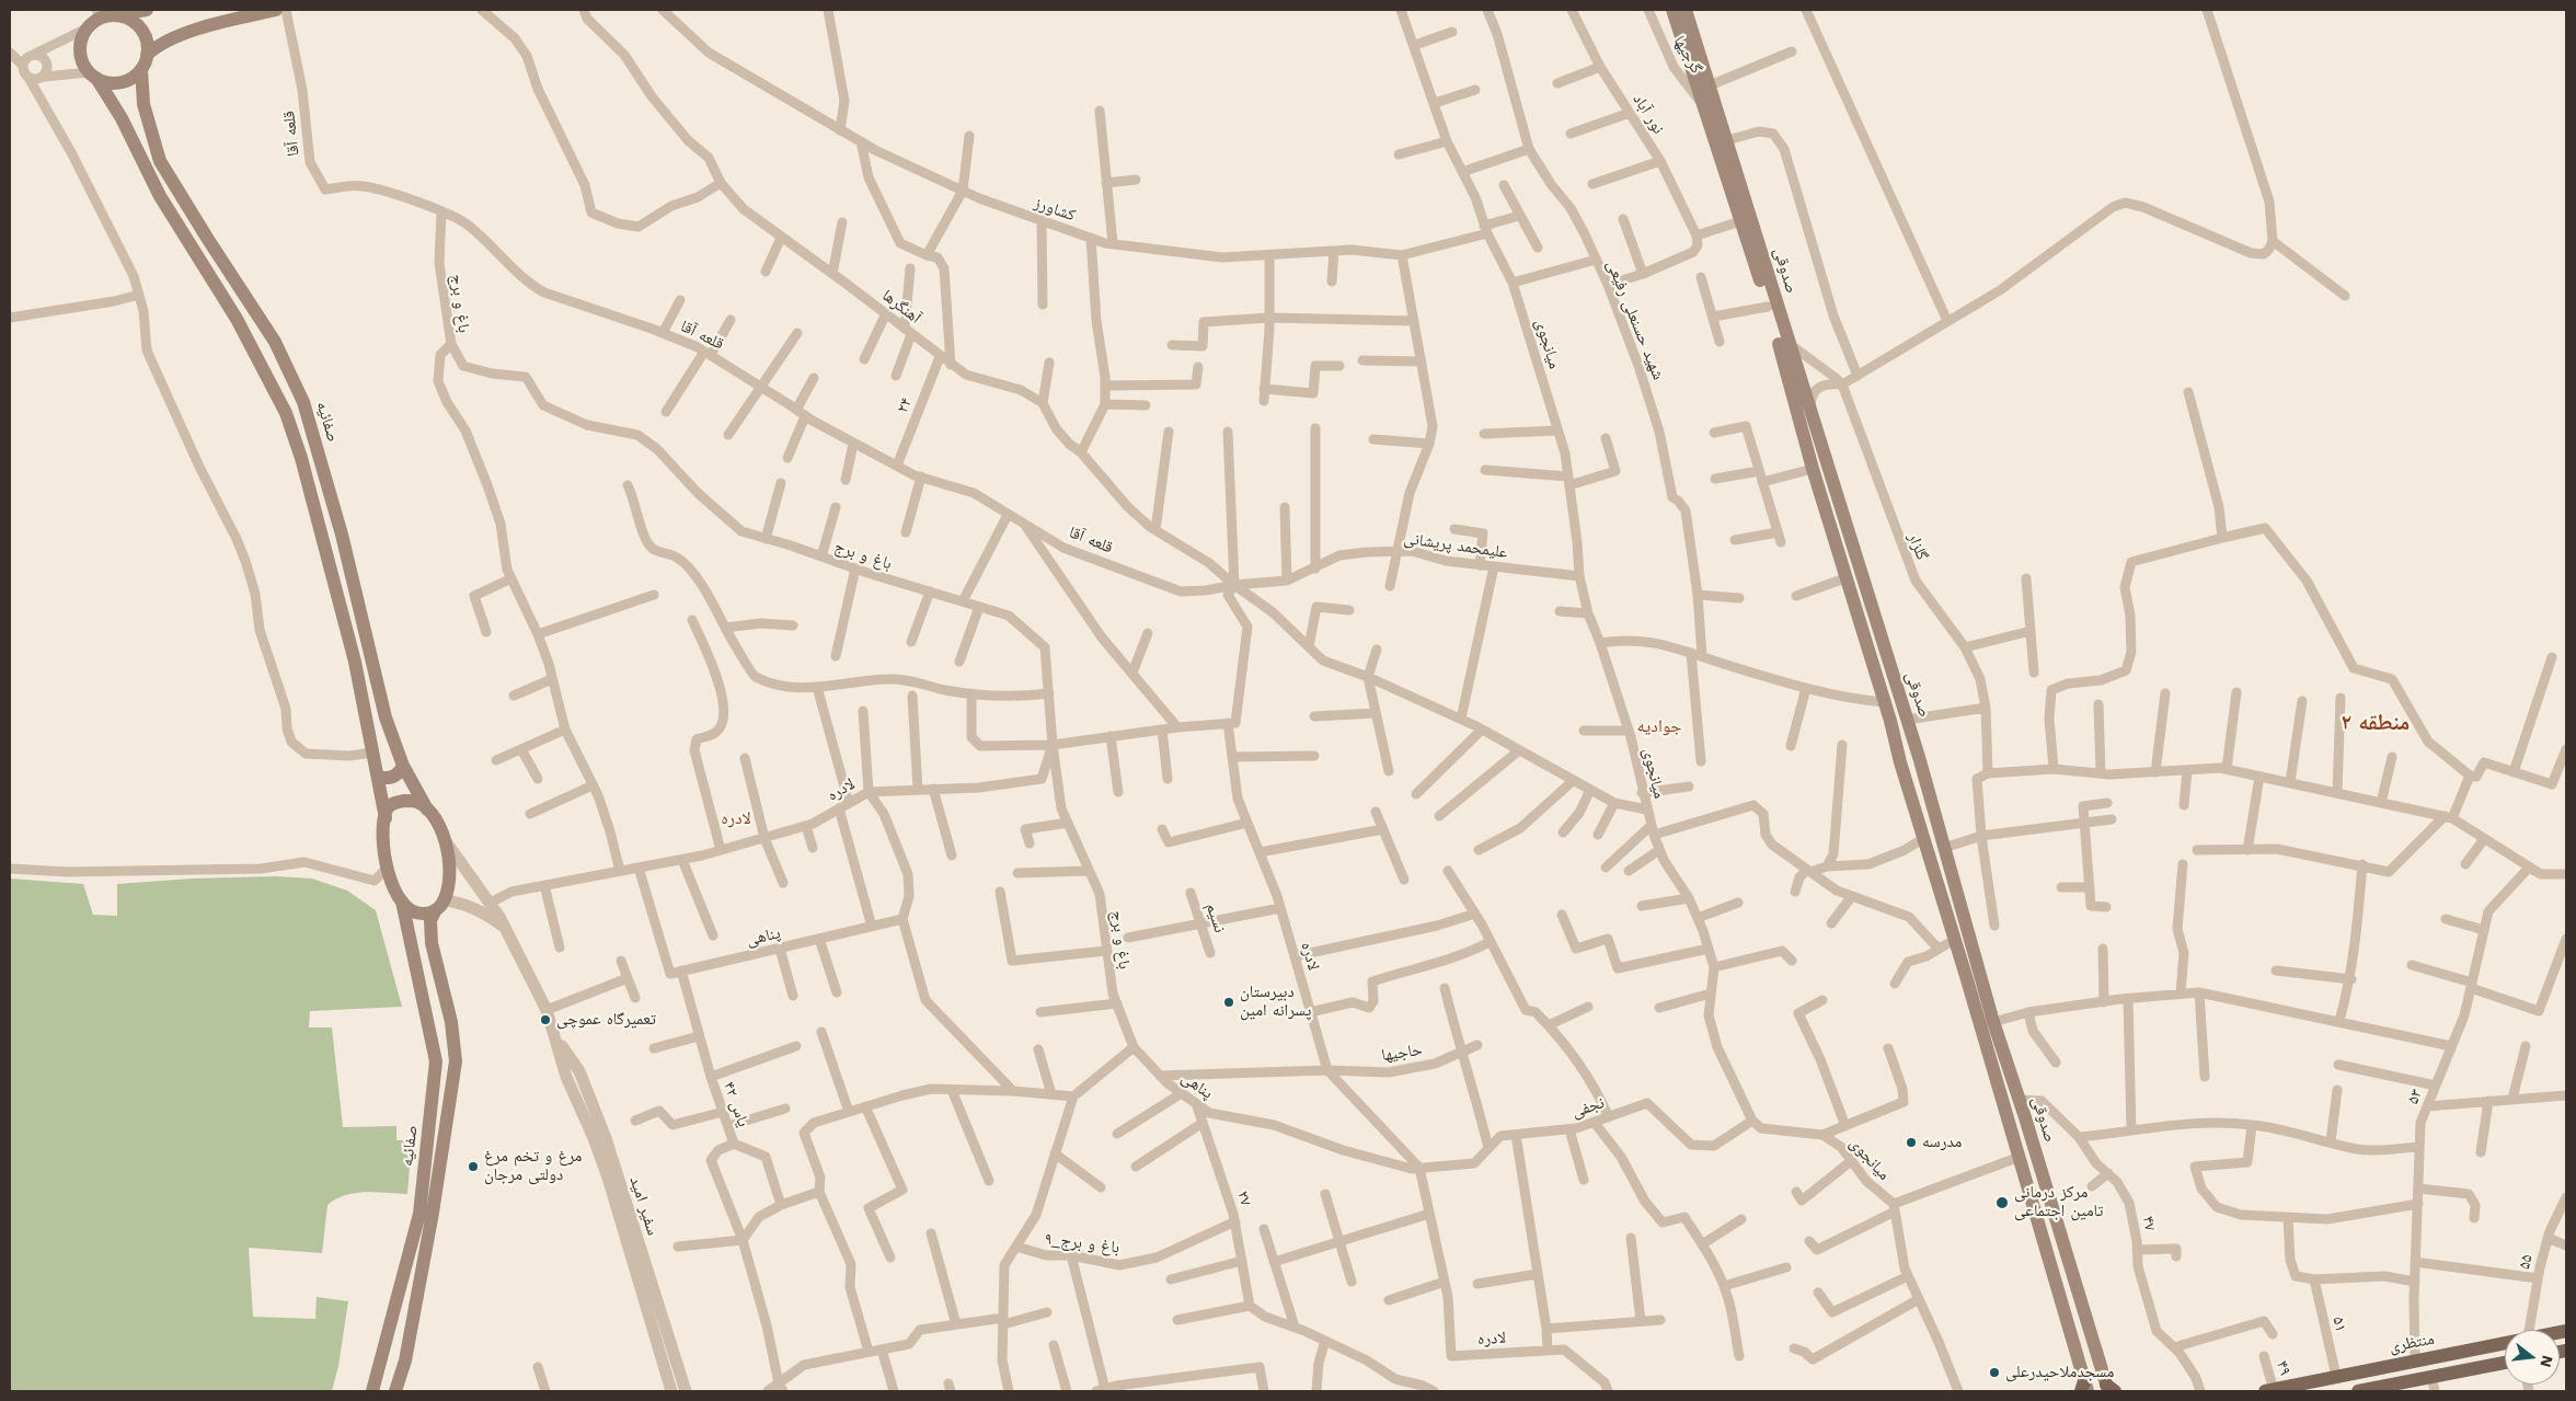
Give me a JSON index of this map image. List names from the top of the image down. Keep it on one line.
{"streets":{"main road":["صدوقی","صفائیه","منتظری"],"street":["گرجیها","نور آباد","قلعه آقا","کشاورز","باغ و برج","آهنگرها","شهید حسنعلی رفیعی","میانجوی","۲۴","علیمحمد پریشانی","گلزار","لادره","نسیم","پناهی","حاجیها","۵۳","یاس ۴۲","نجفی","۲۷","سفیر امید","۴۷","۹_باغ و برج","۵۵","۵۱","۴۹"]},"crossings":[["گرجیها","صدوقی"],["قلعه آقا","باغ و برج"],["قلعه آقا","۲۴"],["قلعه آقا","علیمحمد پریشانی"],["کشاورز","میانجوی"],["صدوقی","۴۷"],["باغ و برج","لادره"],["باغ و برج","پناهی"],["آهنگرها","۲۴"],["میانجوی","علیمحمد پریشانی"],["میانجوی","نجفی"],["صفائیه","سفیر امید"],["لادره","پناهی"],["لادره","حاجیها"],["لادره","نجفی"],["لادره","سفیر امید"],["پناهی","یاس ۴۲"],["پناهی","نجفی"],["پناهی","۲۷"],["۵۳","منتظری"],["۲۷","۹_باغ و برج"],["۵۱","منتظری"],["منتظری","۴۹"]],"districts":["منطقه ۲","جوادیه","لادره"],"places":["دبیرستان پسرانه امین","تعمیرگاه عموچی","مدرسه","مرغ و تخم مرغ دولتی مرجان","مرکز درمانی تامین اجتماعی","مسجدملاحیدرعلی"],"north":"right"}
